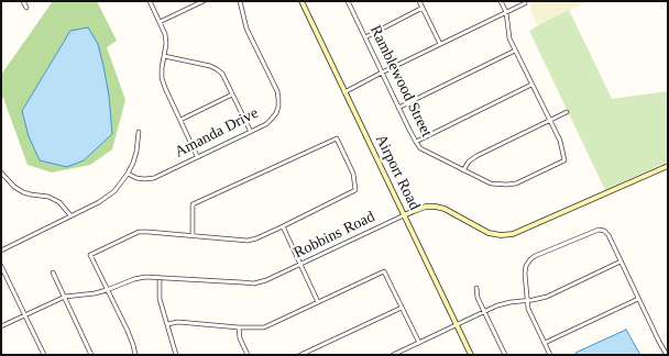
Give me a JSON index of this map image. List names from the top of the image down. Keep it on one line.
{"streets":{"main road":["Airport Road","Robbins Road"],"street":["Ramblewood Street","Amanda Drive"]},"crossings":[["Airport Road","Robbins Road"]]}
